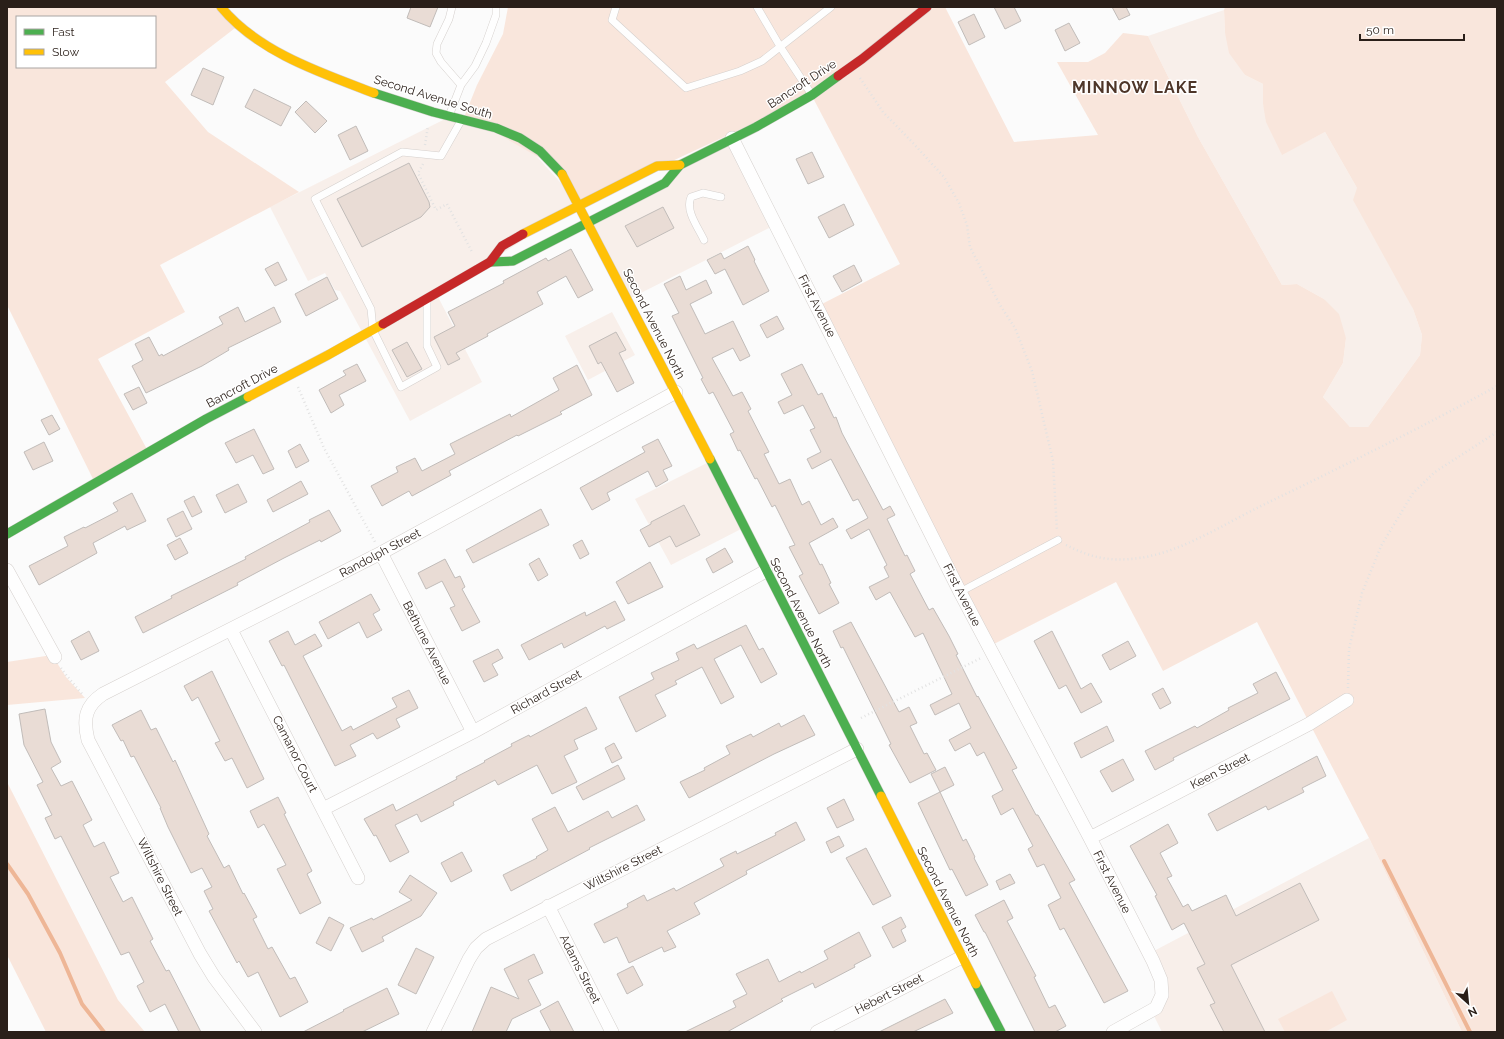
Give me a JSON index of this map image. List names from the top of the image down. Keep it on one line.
{"streets":{"main road":["Bancroft Drive","Second Avenue South","Second Avenue North"],"street":["First Avenue","Randolph Street","Bethune Avenue","Richard Street","Camanor Court","Keen Street","Wiltshire Street","Adams Street","Hebert Street"]},"crossings":[["Bancroft Drive","Second Avenue South"],["Bancroft Drive","First Avenue"],["Bancroft Drive","Second Avenue North"],["Second Avenue South","Second Avenue North"],["First Avenue","Keen Street"],["Second Avenue North","Randolph Street"],["Second Avenue North","Richard Street"],["Second Avenue North","Wiltshire Street"],["Second Avenue North","Hebert Street"],["Randolph Street","Bethune Avenue"],["Randolph Street","Camanor Court"],["Randolph Street","Wiltshire Street"],["Bethune Avenue","Richard Street"],["Richard Street","Camanor Court"],["Wiltshire Street","Adams Street"]],"districts":["MINNOW LAKE"],"legend":["Fast","Slow"],"scale_bar":"50 m","north":"bottom right"}
